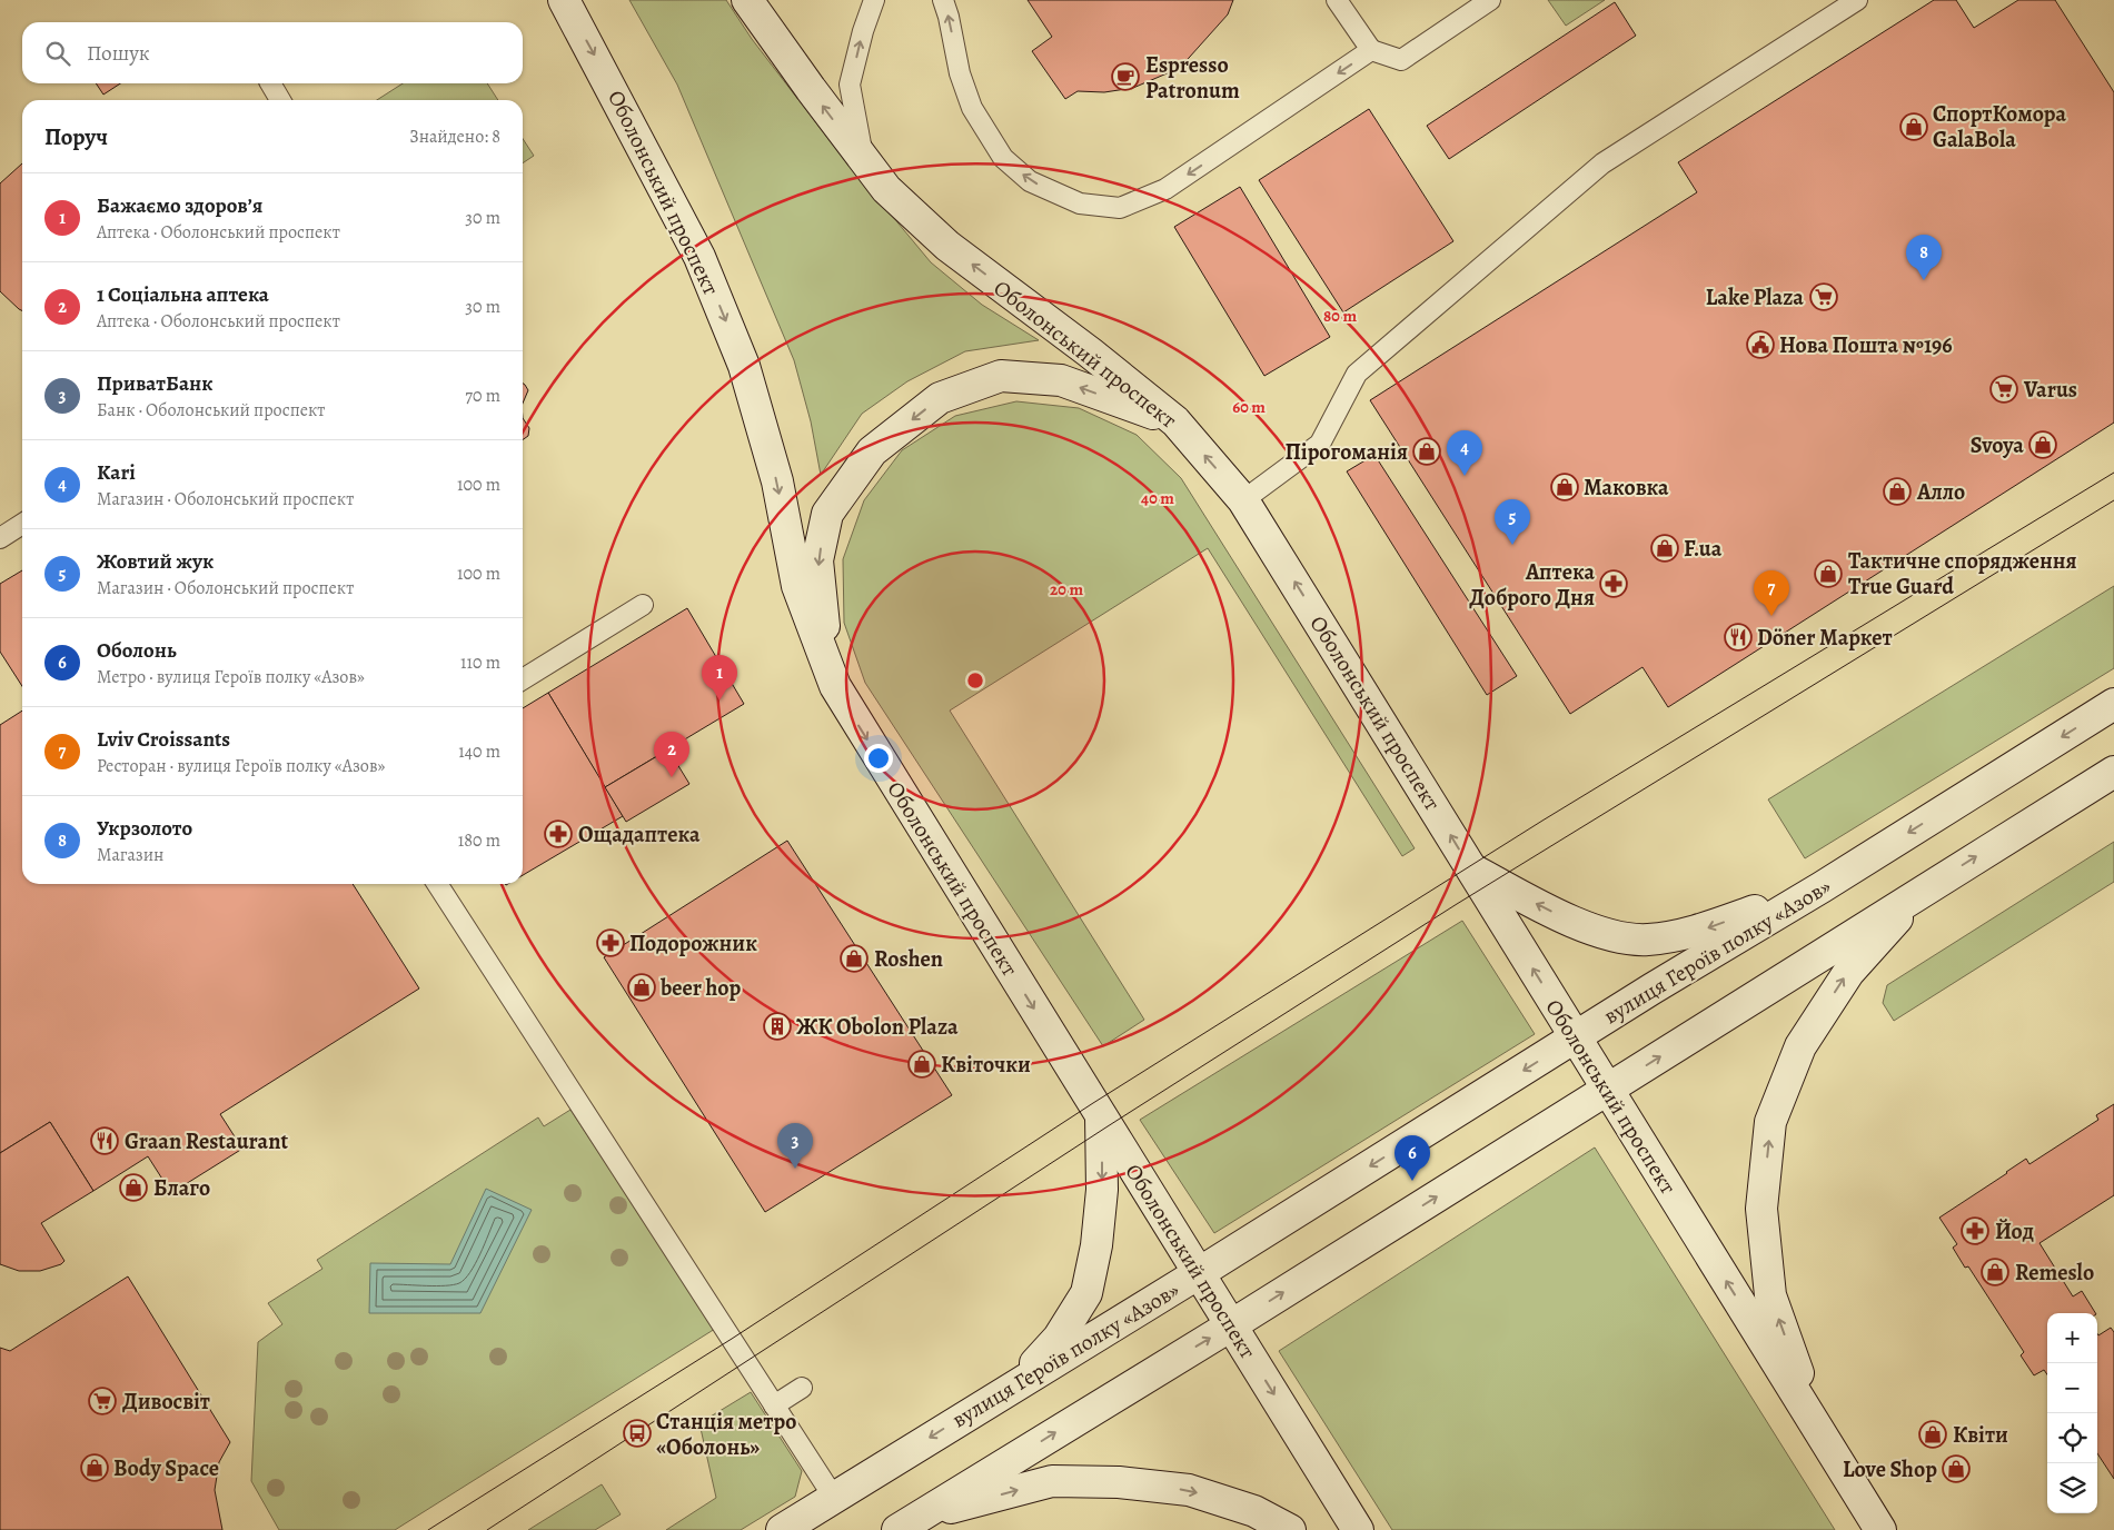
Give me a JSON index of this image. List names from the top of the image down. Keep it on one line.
{"streets":{"main road":["Оболонський проспект","вулиця Героїв полку «Азов»"]},"crossings":[["Оболонський проспект","вулиця Героїв полку «Азов»"]],"places":{"cafe":["Espresso Patronum"],"shop":["СпортКомора GalaBola","Svoya","Пірогоманія","Маковка","Алло","F.ua","Тактичне спорядження True Guard","Roshen","beer hop","Квіточки","Благо","Remeslo","Квіти","Body Space","Love Shop"],"supermarket":["Lake Plaza","Varus","Дивосвіт"],"public building":["Нова Пошта №196"],"pharmacy":["Аптека Доброго Дня","Ощадаптека","Подорожник","Йод"],"restaurant":["Döner Маркет","Graan Restaurant"],"building":["ЖК Obolon Plaza"],"bus stop":["Станція метро «Оболонь»"]},"page":{"search":"Пошук","heading":["Поруч","Знайдено: 8"],"list":[{"mark":"1","name":"Бажаємо здоровʼя","note":"Аптека · Оболонський проспект","value":"30 m"},{"mark":"2","name":"1 Соціальна аптека","note":"Аптека · Оболонський проспект","value":"30 m"},{"mark":"3","name":"ПриватБанк","note":"Банк · Оболонський проспект","value":"70 m"},{"mark":"4","name":"Kari","note":"Магазин · Оболонський проспект","value":"100 m"},{"mark":"5","name":"Жовтий жук","note":"Магазин · Оболонський проспект","value":"100 m"},{"mark":"6","name":"Оболонь","note":"Метро · вулиця Героїв полку «Азов»","value":"110 m"},{"mark":"7","name":"Lviv Croissants","note":"Ресторан · вулиця Героїв полку «Азов»","value":"140 m"},{"mark":"8","name":"Укрзолото","note":"Магазин","value":"180 m"}],"pins":["8","4","5","7","1","2","3","6"],"map_buttons":["+","−"]},"rings":["80 m","60 m","40 m","20 m"]}
